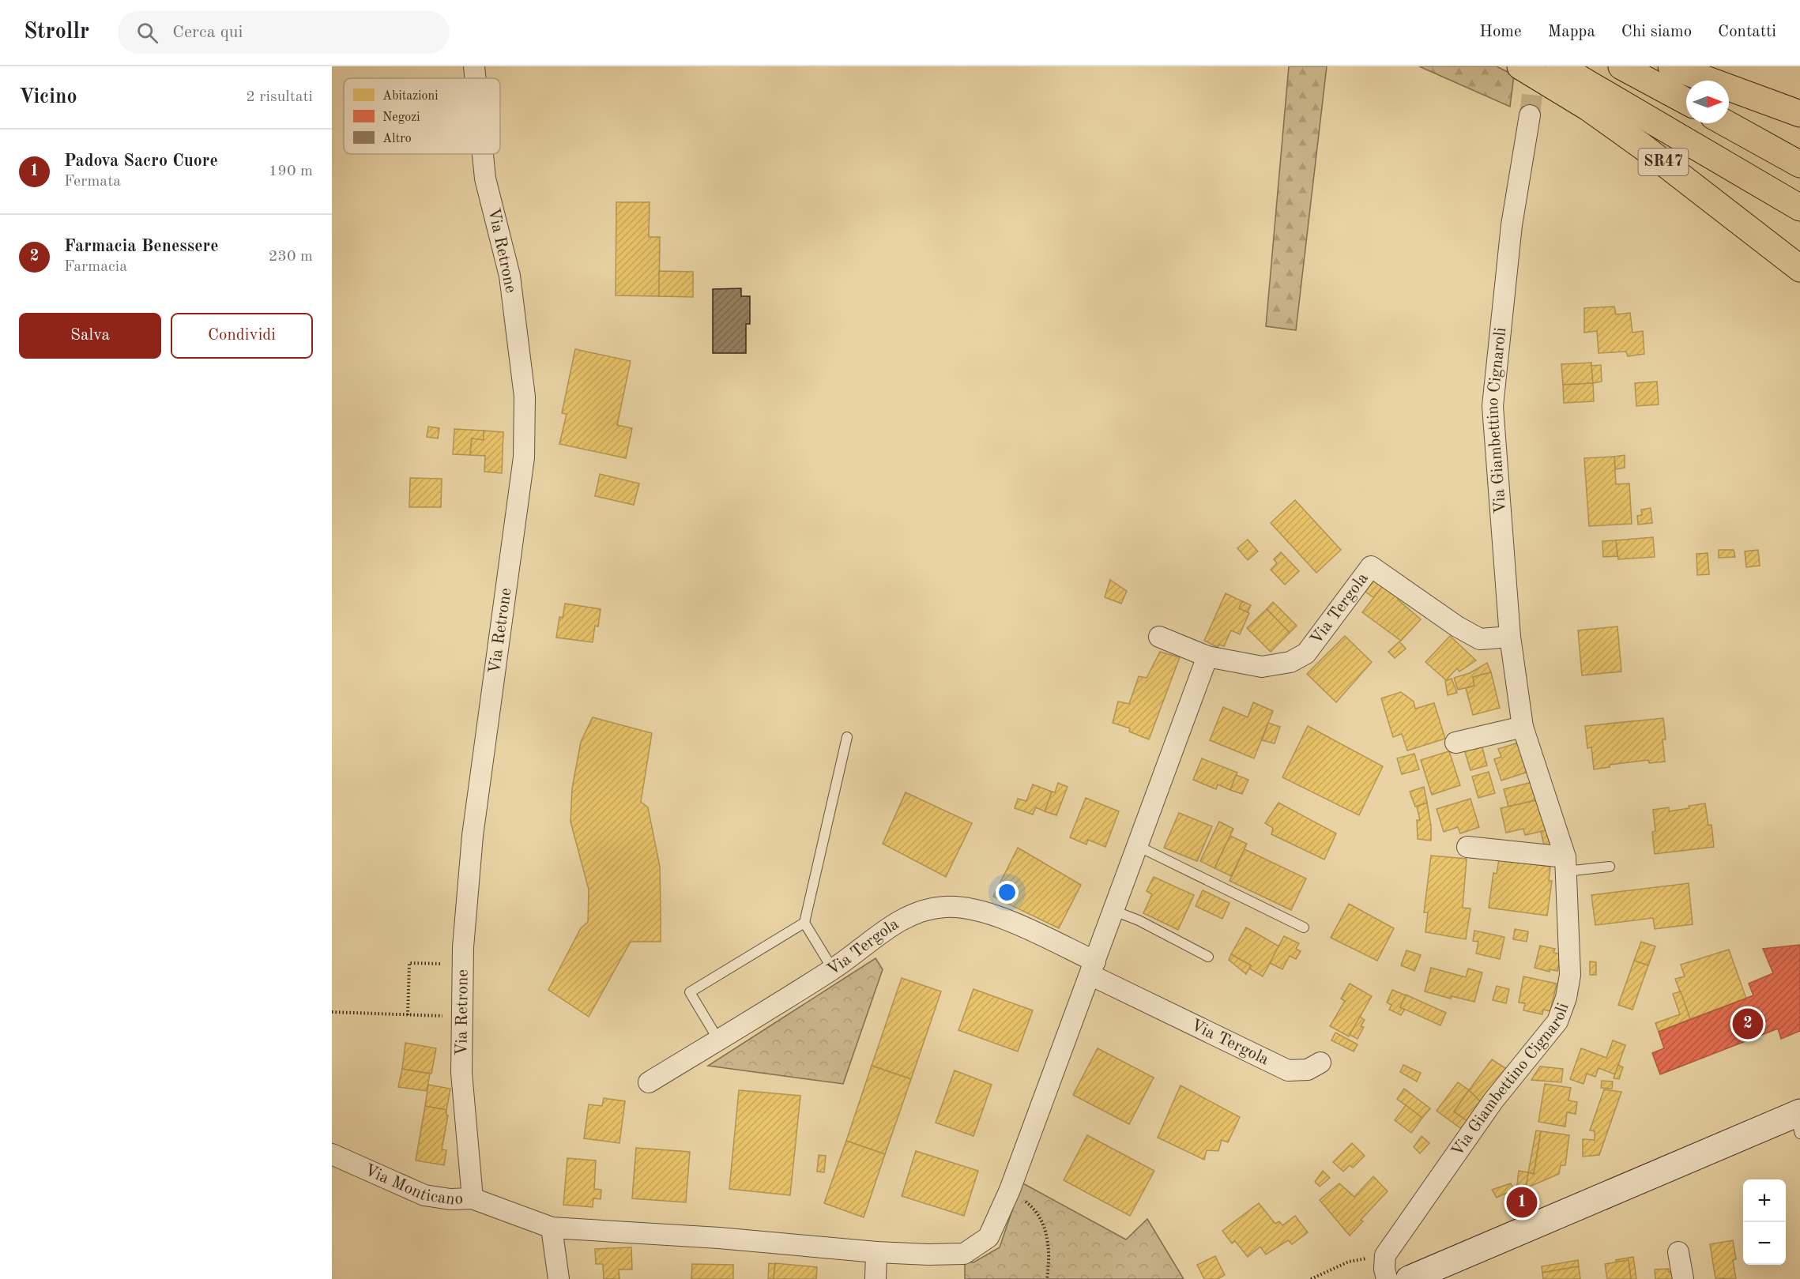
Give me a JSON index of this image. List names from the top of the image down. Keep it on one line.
{"streets":{"highway":["SR47"],"street":["Via Retrone","Via Giambettino Cignaroli","Via Tergola","Via Monticano"]},"crossings":[["Via Retrone","Via Monticano"],["Via Giambettino Cignaroli","Via Tergola"]],"legend":["Abitazioni","Negozi","Altro"],"north":"right","page":{"header":"Strollr","search":"Cerca qui","nav":["Home","Mappa","Chi siamo","Contatti"],"heading":["Vicino","2 risultati"],"list":[{"mark":"1","name":"Padova Sacro Cuore","note":"Fermata","value":"190 m"},{"mark":"2","name":"Farmacia Benessere","note":"Farmacia","value":"230 m"}],"buttons":["Salva","Condividi"],"pins":["2","1"],"map_buttons":["+","−"]}}
